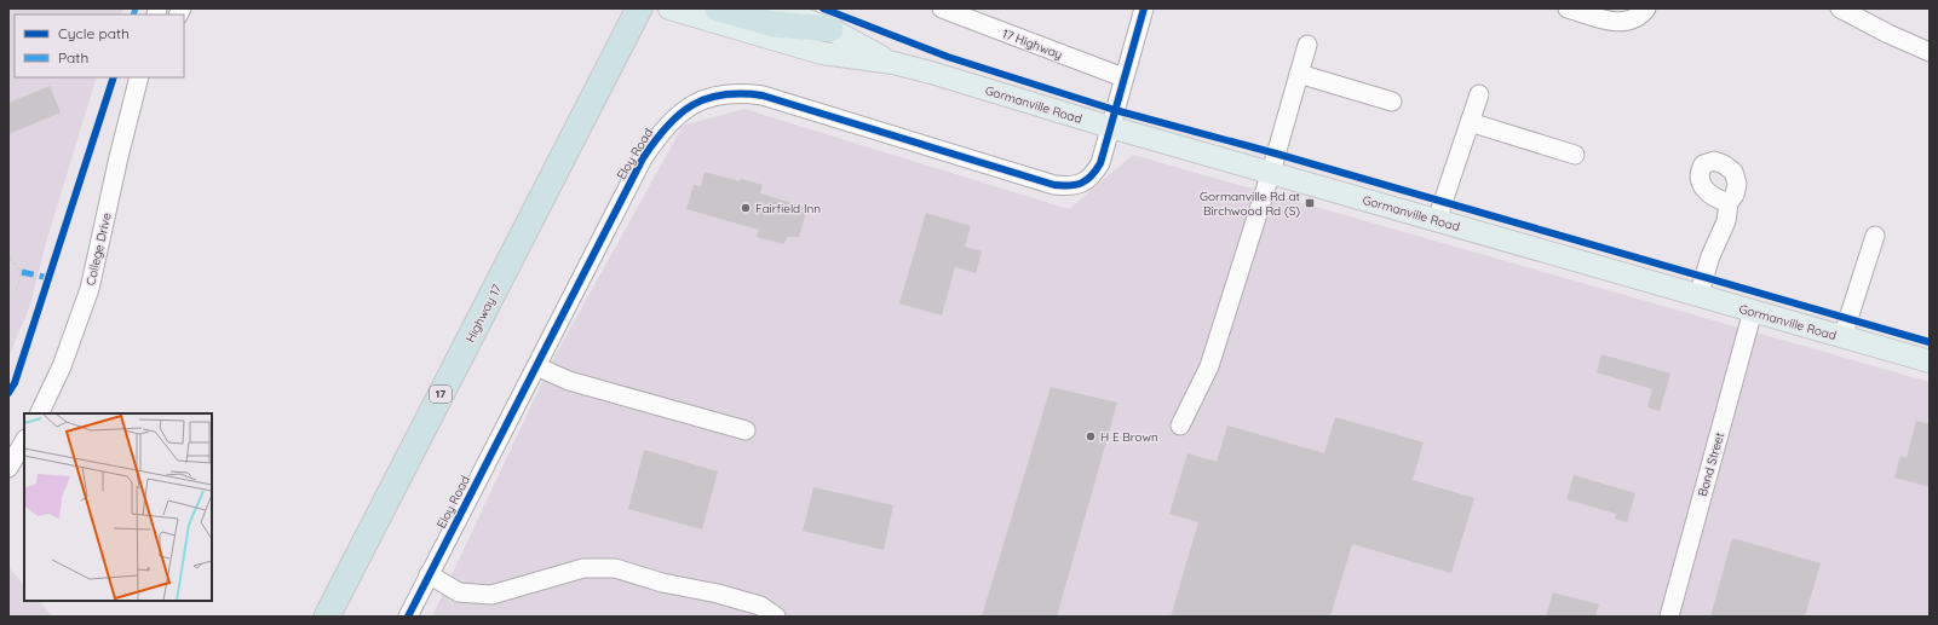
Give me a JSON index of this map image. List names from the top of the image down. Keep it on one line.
{"streets":{"highway":["Highway 17","17"],"main road":["Gormanville Road"],"street":["17 Highway","Eloy Road","College Drive","Bond Street"]},"crossings":[["17 Highway","Eloy Road"],["Gormanville Road","Eloy Road"],["Gormanville Road","Bond Street"]],"places":{"transit":["Gormanville Rd at Birchwood Rd (S)"],"other":["Fairfield Inn","H E Brown"]},"legend":["Cycle path","Path"]}
